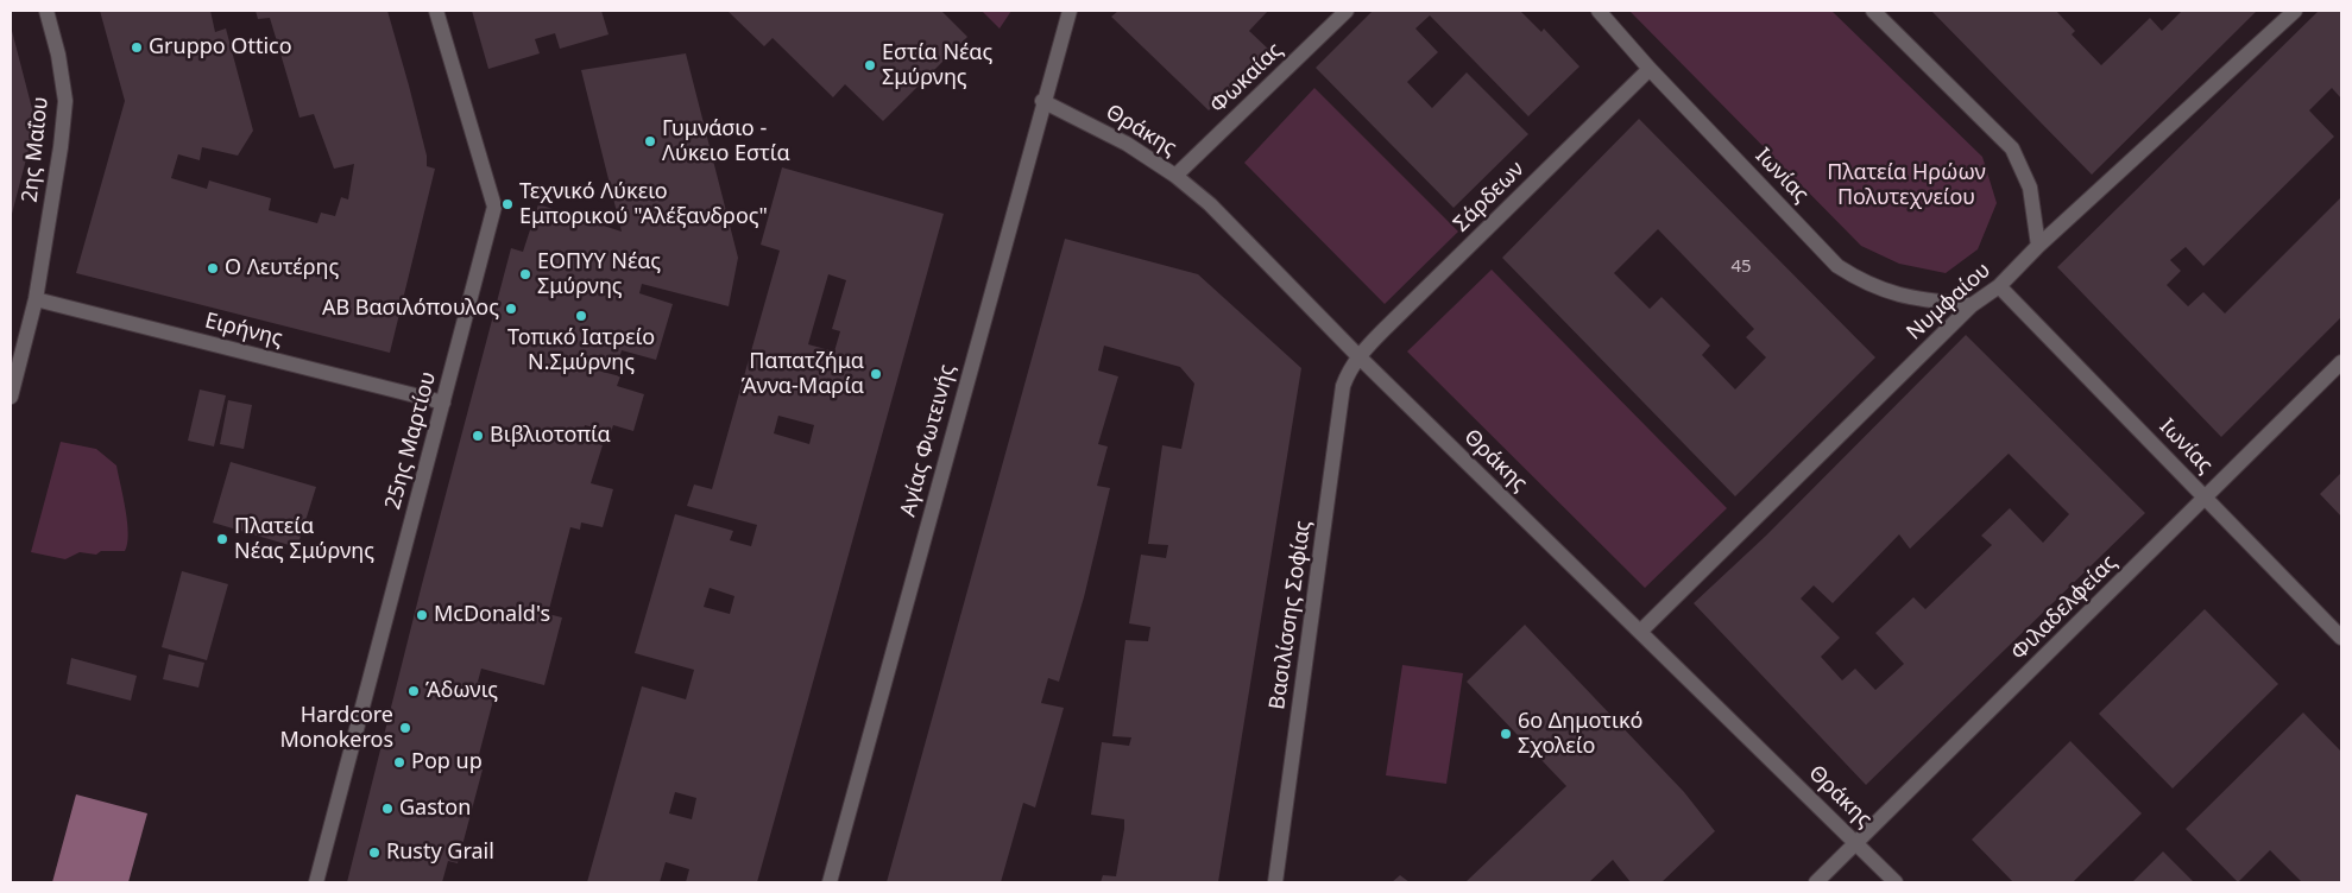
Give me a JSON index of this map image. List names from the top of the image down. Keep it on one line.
{"streets":{"street":["Φωκαίας","Θράκης","2ης Μαΐου","Ιωνίας","Σάρδεων","Νυμφαίου","Ειρήνης","25ης Μαρτίου","Αγίας Φωτεινής","Φιλαδελφείας","Βασιλίσσης Σοφίας"]},"crossings":[["Φωκαίας","Θράκης"],["Θράκης","Σάρδεων"],["Θράκης","Νυμφαίου"],["Θράκης","Αγίας Φωτεινής"],["Θράκης","Φιλαδελφείας"],["Θράκης","Βασιλίσσης Σοφίας"],["2ης Μαΐου","Ειρήνης"],["Ιωνίας","Σάρδεων"],["Ιωνίας","Νυμφαίου"],["Ιωνίας","Φιλαδελφείας"],["Σάρδεων","Βασιλίσσης Σοφίας"],["Ειρήνης","25ης Μαρτίου"]],"parks":["Πλατεία Ηρώων Πολυτεχνείου"],"places":["Gruppo Ottico","Εστία Νέας Σμύρνης","Γυμνάσιο - Λύκειο Εστία","Τεχνικό Λύκειο Εμπορικού \"Αλέξανδρος\"","Ο Λευτέρης","ΕΟΠΥΥ Νέας Σμύρνης","ΑΒ Βασιλόπουλος","Τοπικό Ιατρείο Ν.Σμύρνης","Παπατζήμα Άννα-Μαρία","Βιβλιοτοπία","Πλατεία Νέας Σμύρνης","McDonald's","Άδωνις","Hardcore Monokeros","6ο Δημοτικό Σχολείο","Pop up","Gaston","Rusty Grail"],"house_numbers":["45"]}
